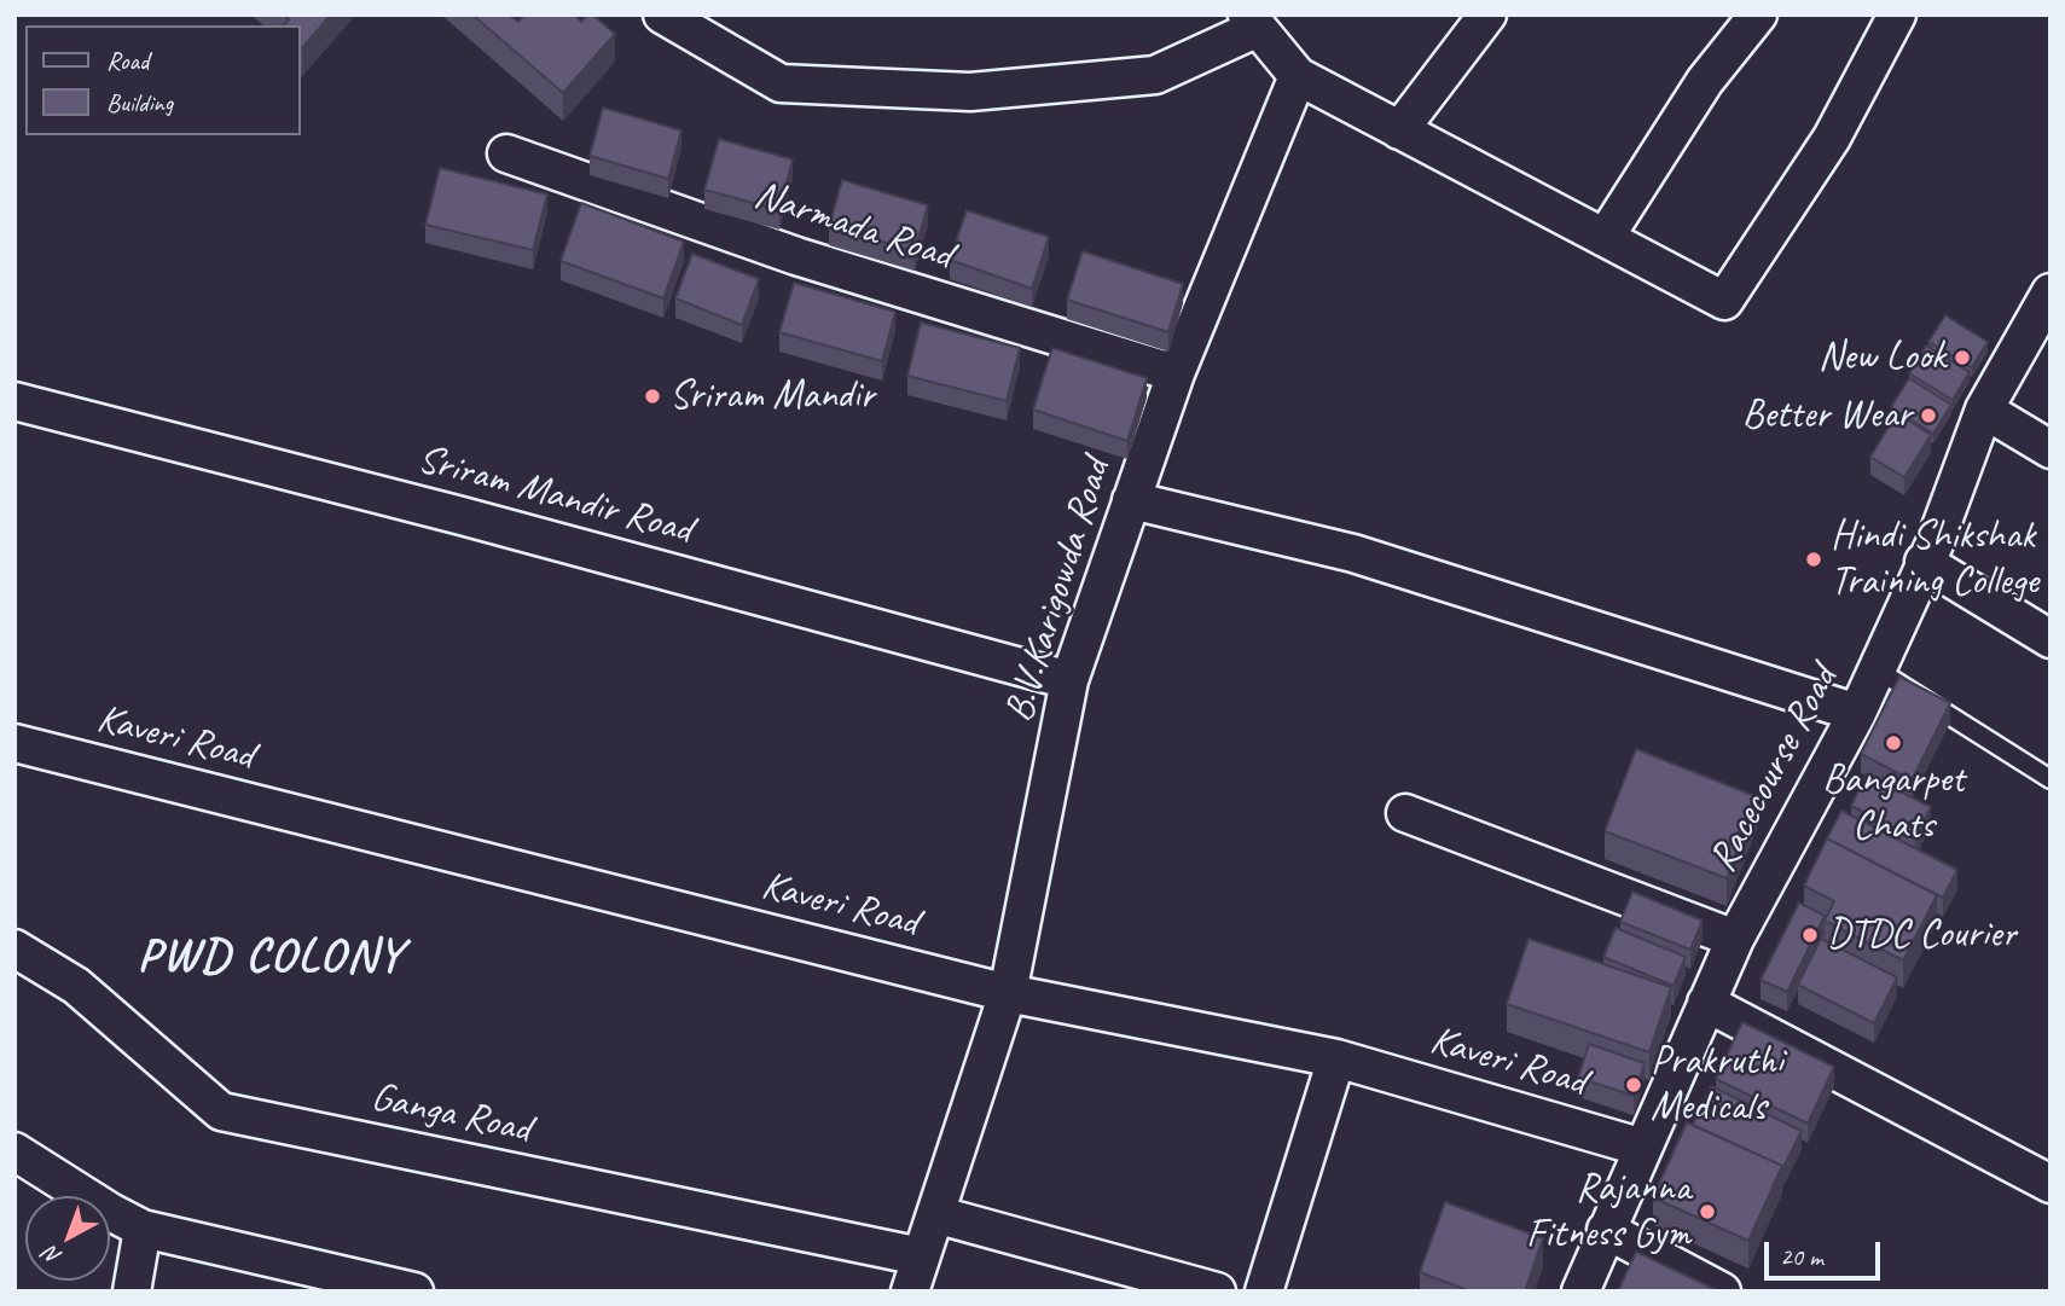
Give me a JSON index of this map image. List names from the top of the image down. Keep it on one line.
{"streets":{"street":["Narmada Road","Sriram Mandir Road","B.V.Karigowda Road","Kaveri Road","Racecourse Road","Ganga Road"]},"crossings":[["Narmada Road","B.V.Karigowda Road"],["Sriram Mandir Road","B.V.Karigowda Road"],["B.V.Karigowda Road","Kaveri Road"],["B.V.Karigowda Road","Ganga Road"],["Kaveri Road","Racecourse Road"]],"districts":["PWD COLONY"],"places":["New Look","Sriram Mandir","Better Wear","Hindi Shikshak Training College","Bangarpet Chats","DTDC Courier","Prakruthi Medicals","Rajanna Fitness Gym"],"legend":["Road","Building"],"scale_bar":"20 m","north":"bottom left"}
